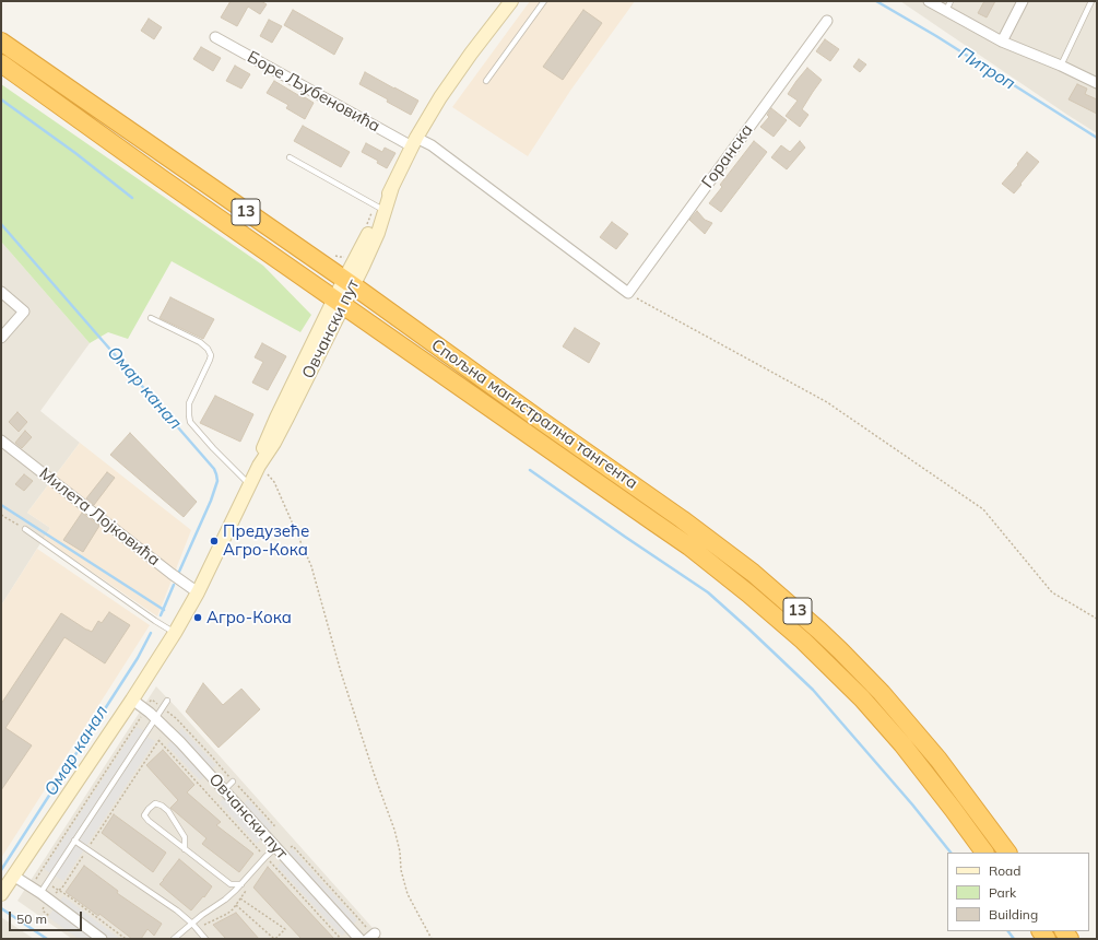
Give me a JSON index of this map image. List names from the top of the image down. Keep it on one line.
{"streets":{"highway":["13","Спољна магистрална тангента"],"street":["Боре Љубеновића","Горанска","Овчански пут","Милета Лојковића"]},"crossings":[["Боре Љубеновића","Горанска"],["Боре Љубеновића","Овчански пут"],["Овчански пут","Спољна магистрална тангента"],["Овчански пут","Милета Лојковића"]],"water":["Питроп","Омар канал"],"places":["Предузеће Агро-Кока","Агро-Кока"],"legend":["Road","Park","Building"],"scale_bar":"50 m"}
